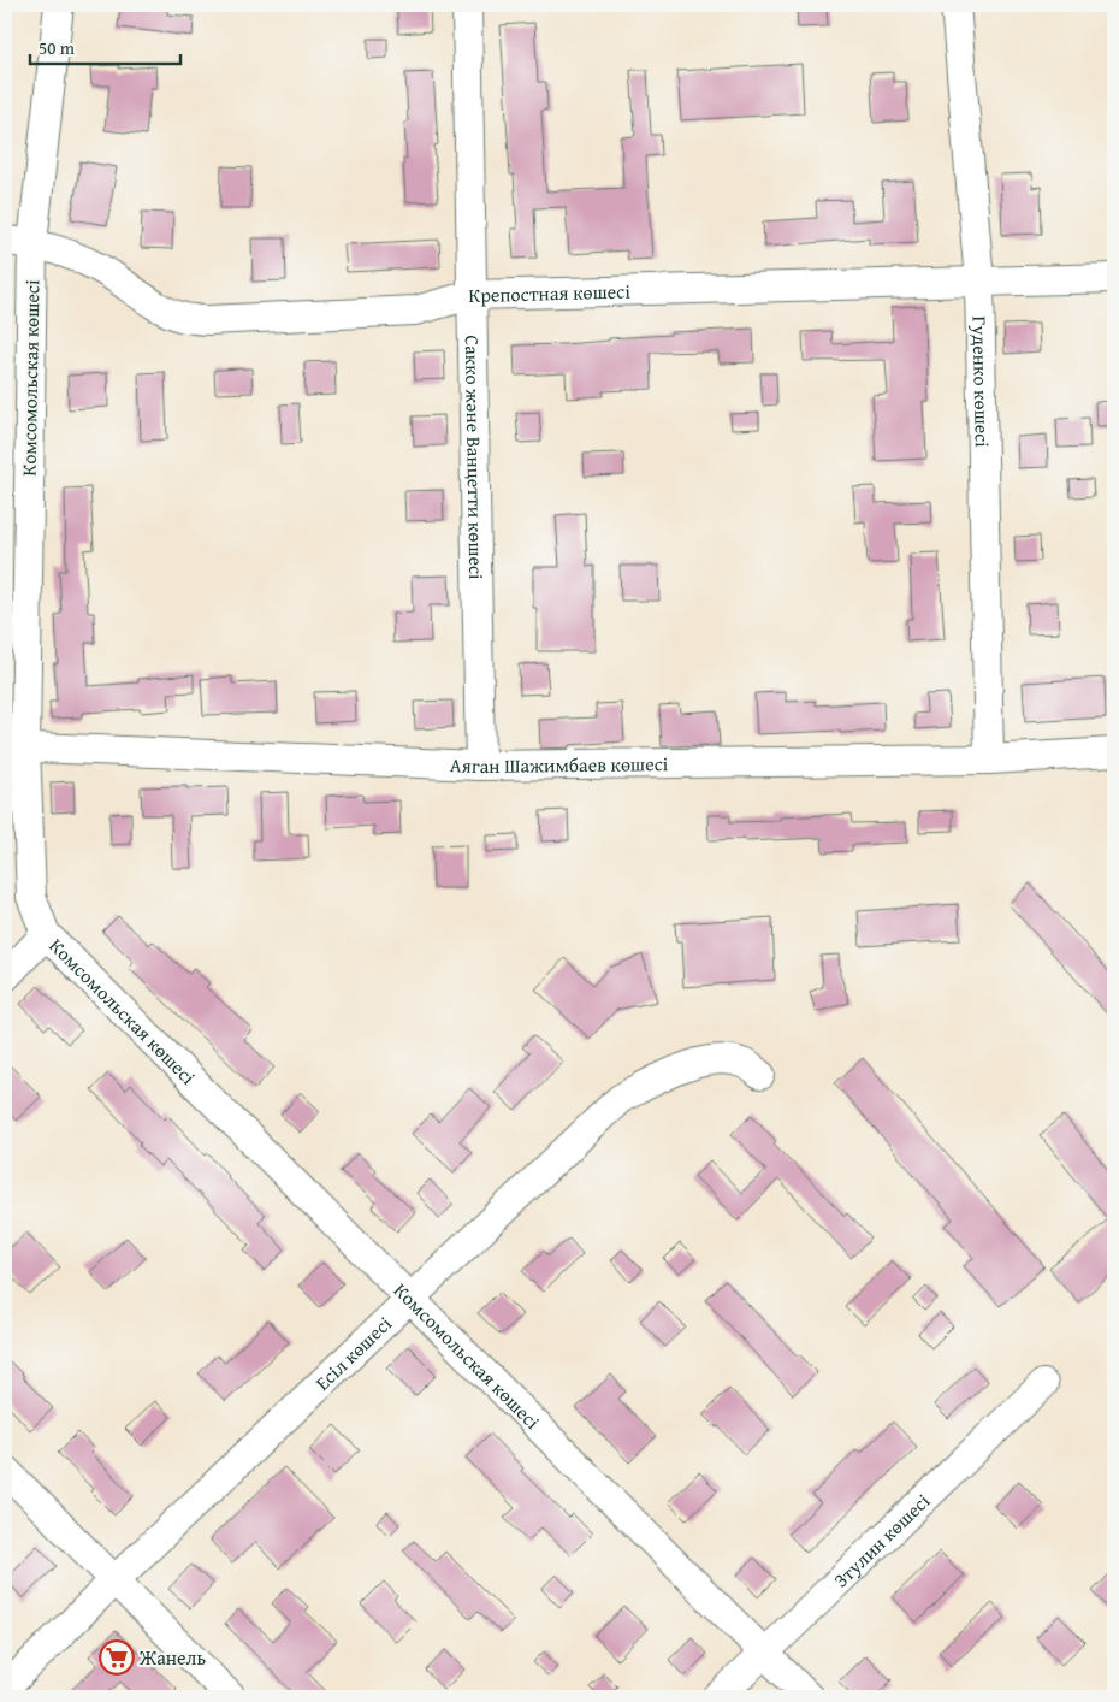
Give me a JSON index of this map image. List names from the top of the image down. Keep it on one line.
{"streets":{"street":["Крепостная көшесі","Комсомольская көшесі","Гуденко көшесі","Сакко және Ванцетти көшесі","Аяган Шажимбаев көшесі","Есіл көшесі","Зтулин көшесі"]},"crossings":[["Крепостная көшесі","Комсомольская көшесі"],["Крепостная көшесі","Гуденко көшесі"],["Крепостная көшесі","Сакко және Ванцетти көшесі"],["Комсомольская көшесі","Аяган Шажимбаев көшесі"],["Комсомольская көшесі","Есіл көшесі"],["Комсомольская көшесі","Зтулин көшесі"],["Гуденко көшесі","Аяган Шажимбаев көшесі"],["Сакко және Ванцетти көшесі","Аяган Шажимбаев көшесі"]],"places":{"supermarket":["Жанель"]},"scale_bar":"50 m"}
